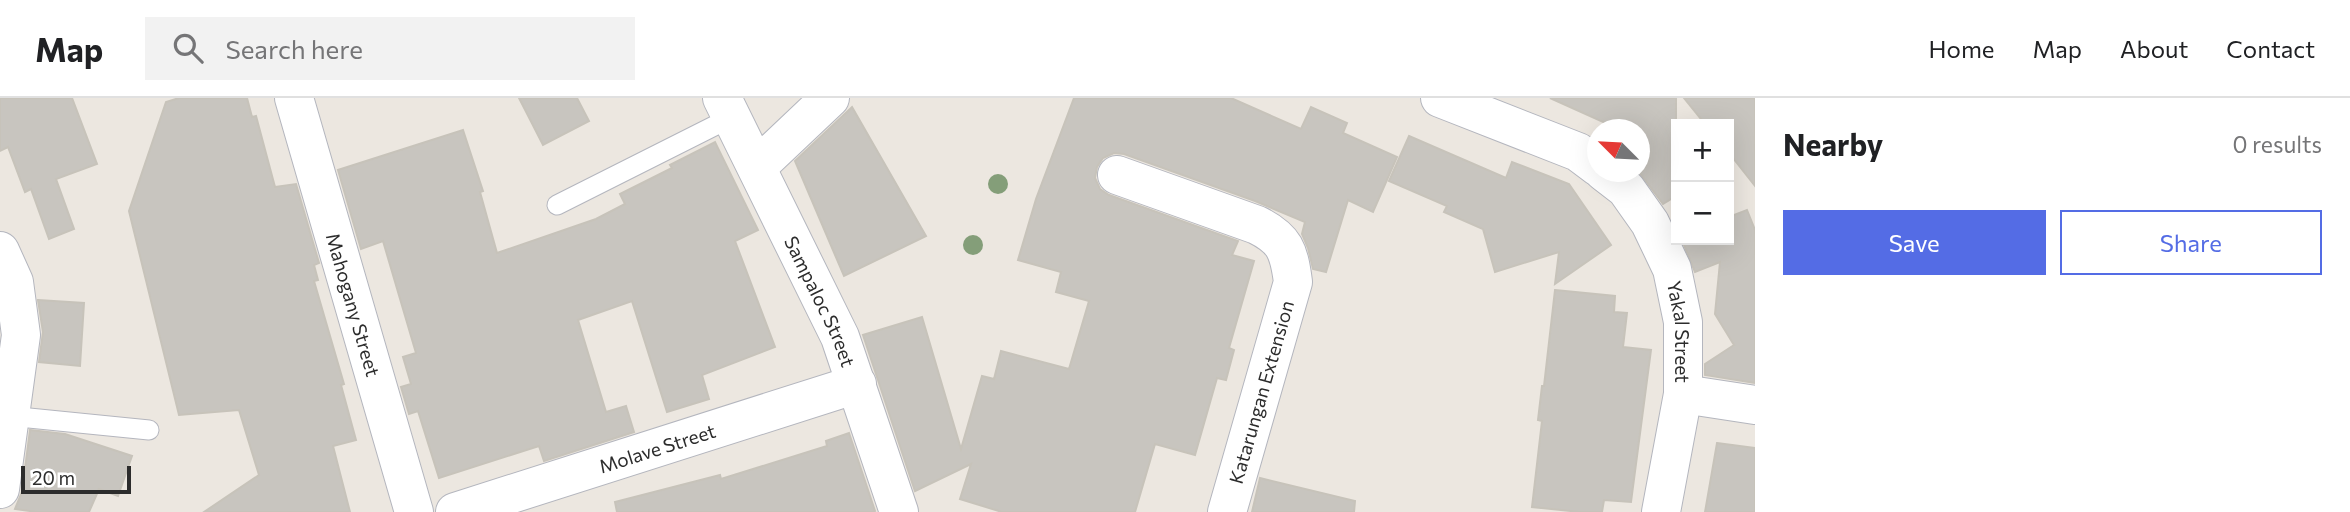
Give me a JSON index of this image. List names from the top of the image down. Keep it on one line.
{"streets":{"street":["Sampaloc Street","Mahogany Street","Yakal Street","Katarungan Extension","Molave Street"]},"crossings":[["Sampaloc Street","Molave Street"]],"scale_bar":"20 m","north":"top left","page":{"header":"Map","search":"Search here","nav":["Home","Map","About","Contact"],"heading":["Nearby","0 results"],"map_buttons":["+","−"],"buttons":["Save","Share"],"scale":"20 m"}}
